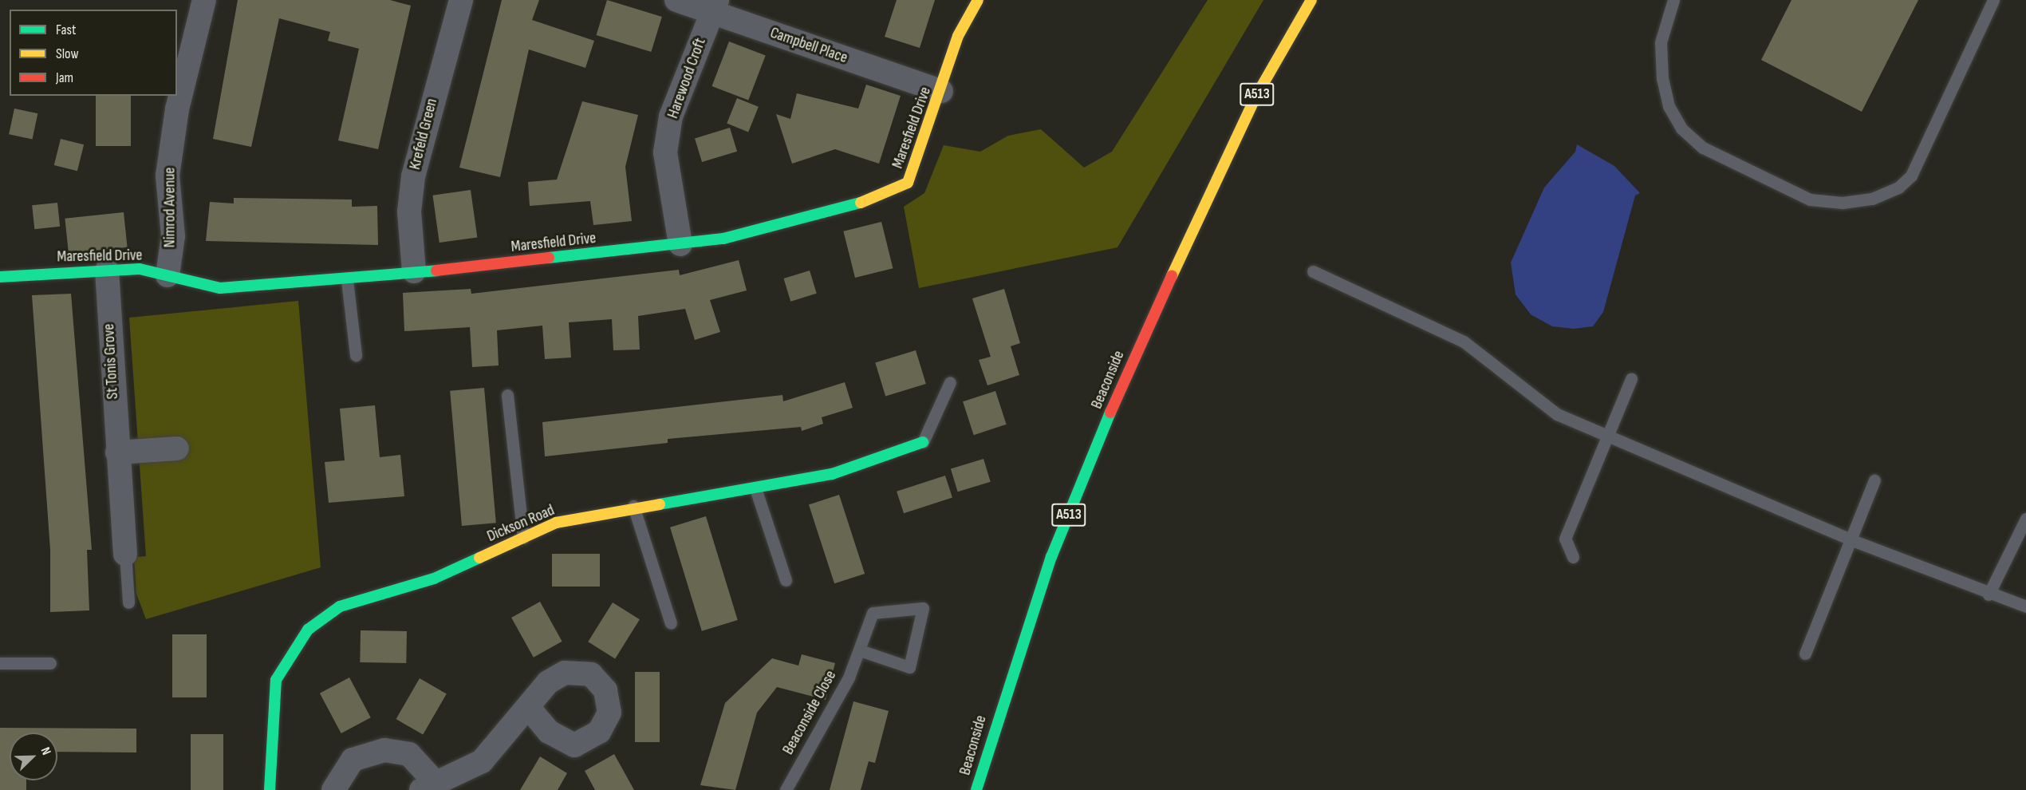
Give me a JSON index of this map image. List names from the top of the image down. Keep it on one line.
{"streets":{"main road":["A513","Maresfield Drive","Beaconside","Dickson Road"],"street":["Campbell Place","Harewood Croft","Krefeld Green","Nimrod Avenue","St Tonis Grove"],"lane":["Beaconside Close"]},"crossings":[["Campbell Place","Harewood Croft"],["Campbell Place","Maresfield Drive"],["Harewood Croft","Maresfield Drive"],["Maresfield Drive","Krefeld Green"],["Maresfield Drive","Nimrod Avenue"],["Maresfield Drive","St Tonis Grove"]],"legend":["Fast","Slow","Jam"],"north":"top right"}
